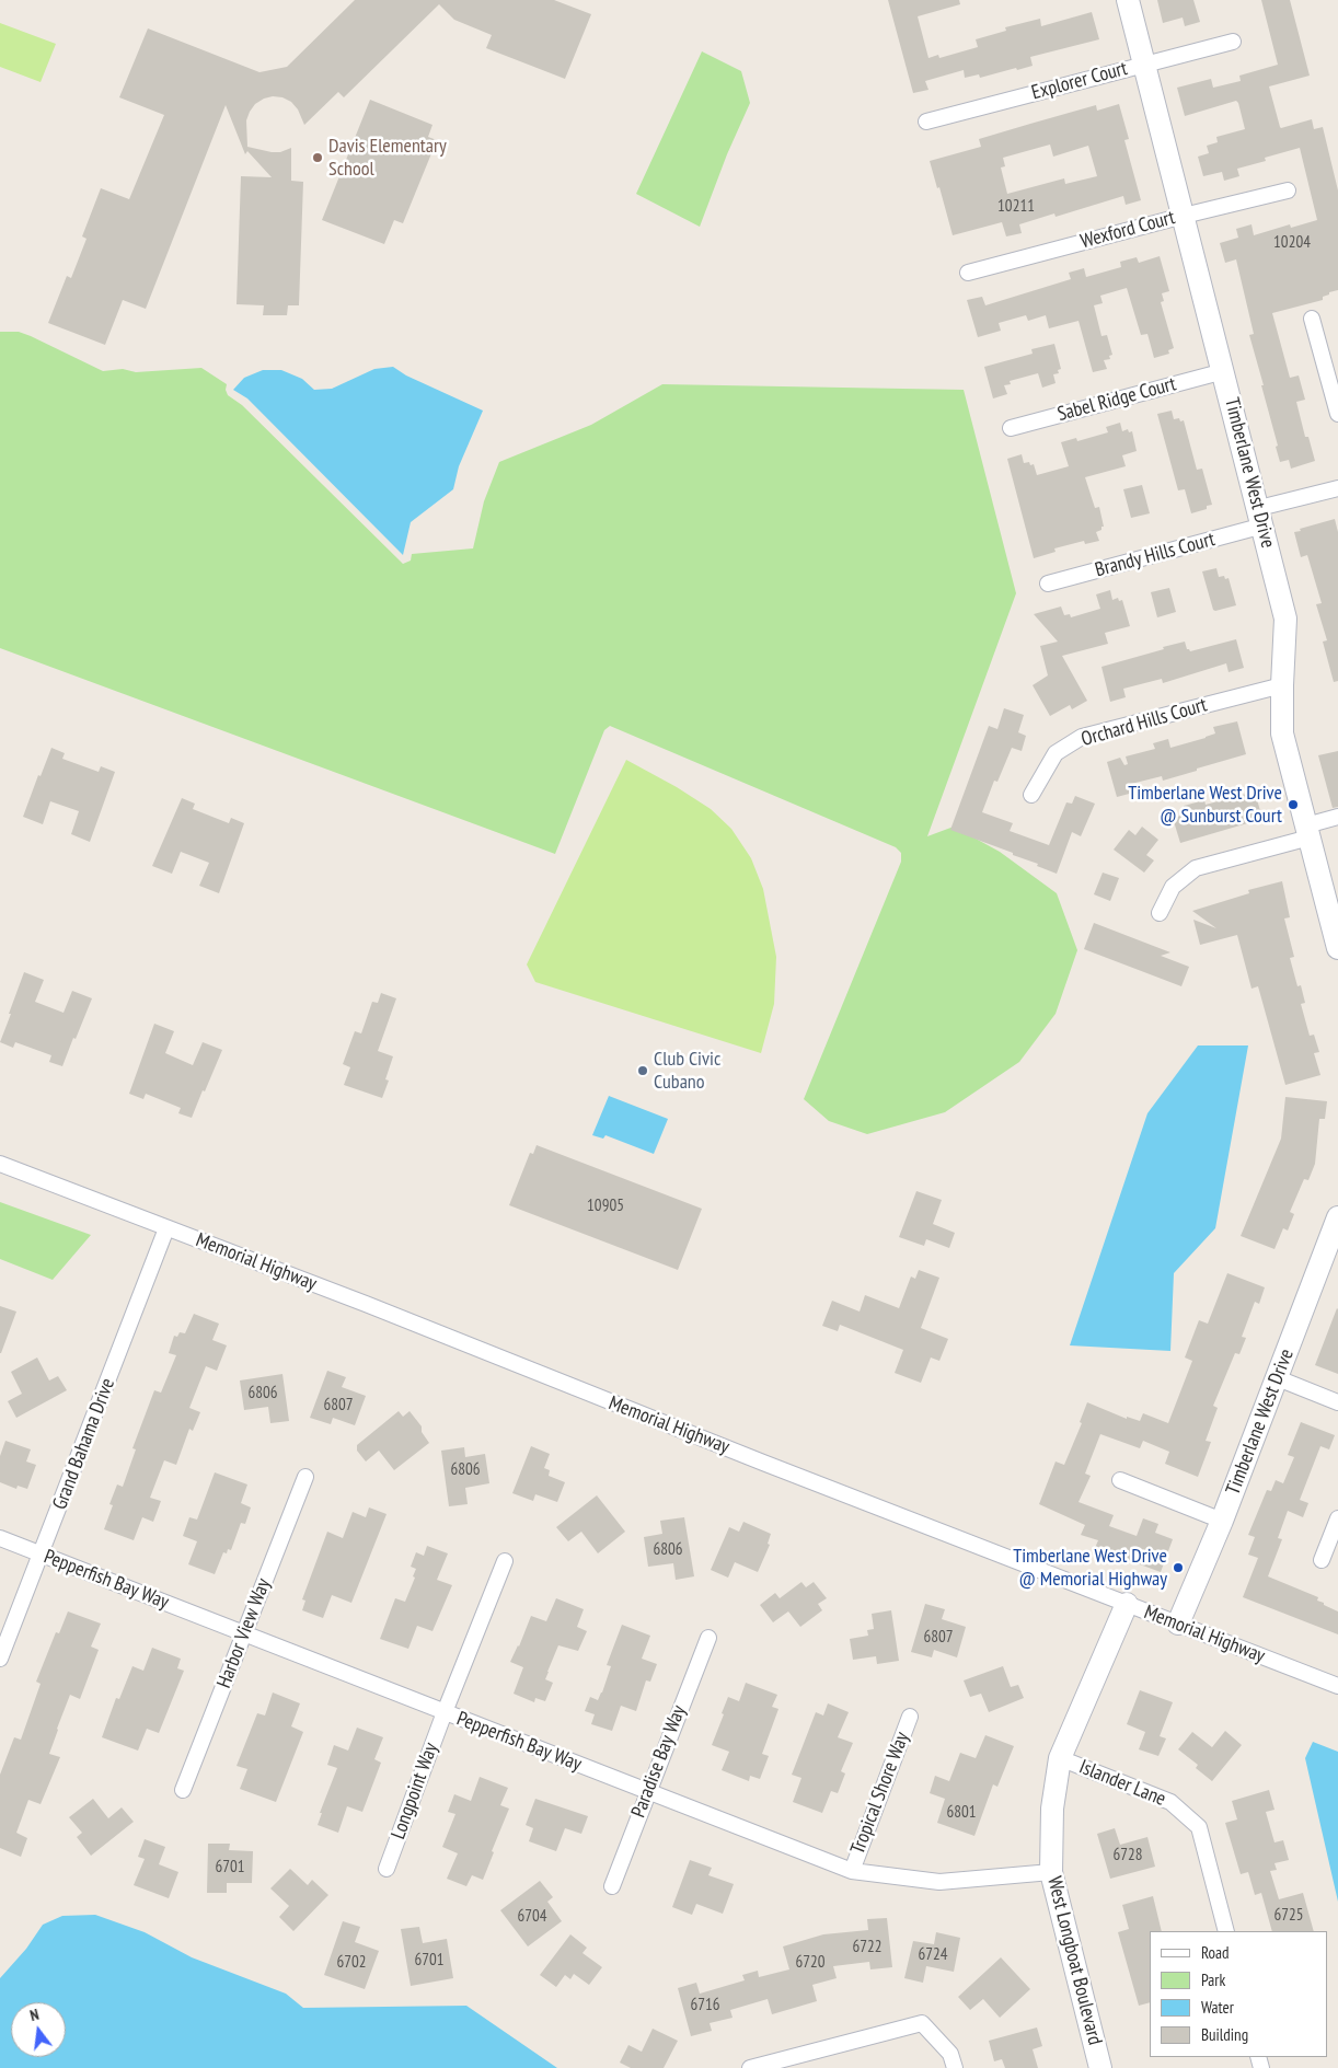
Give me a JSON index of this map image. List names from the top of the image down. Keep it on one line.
{"streets":{"street":["Explorer Court","Wexford Court","Sabel Ridge Court","Timberlane West Drive","Brandy Hills Court","Orchard Hills Court","Memorial Highway","Grand Bahama Drive","Pepperfish Bay Way","Harbor View Way","Paradise Bay Way","Islander Lane","Longpoint Way","Tropical Shore Way","West Longboat Boulevard"]},"crossings":[["Explorer Court","Timberlane West Drive"],["Wexford Court","Timberlane West Drive"],["Sabel Ridge Court","Timberlane West Drive"],["Timberlane West Drive","Brandy Hills Court"],["Timberlane West Drive","Orchard Hills Court"],["Timberlane West Drive","Memorial Highway"],["Memorial Highway","Grand Bahama Drive"],["Memorial Highway","West Longboat Boulevard"],["Grand Bahama Drive","Pepperfish Bay Way"],["Pepperfish Bay Way","Harbor View Way"],["Pepperfish Bay Way","Paradise Bay Way"],["Pepperfish Bay Way","Longpoint Way"],["Pepperfish Bay Way","Tropical Shore Way"],["Pepperfish Bay Way","West Longboat Boulevard"],["Islander Lane","West Longboat Boulevard"]],"places":["Davis Elementary School","Timberlane West Drive @ Sunburst Court","Club Civic Cubano","Timberlane West Drive @ Memorial Highway"],"house_numbers":["10211","10204","10905","6806","6807","6806","6806","6807","6801","6728","6701","6725","6704","6722","6724","6701","6702","6720","6716"],"legend":["Road","Park","Water","Building"],"north":"top"}
